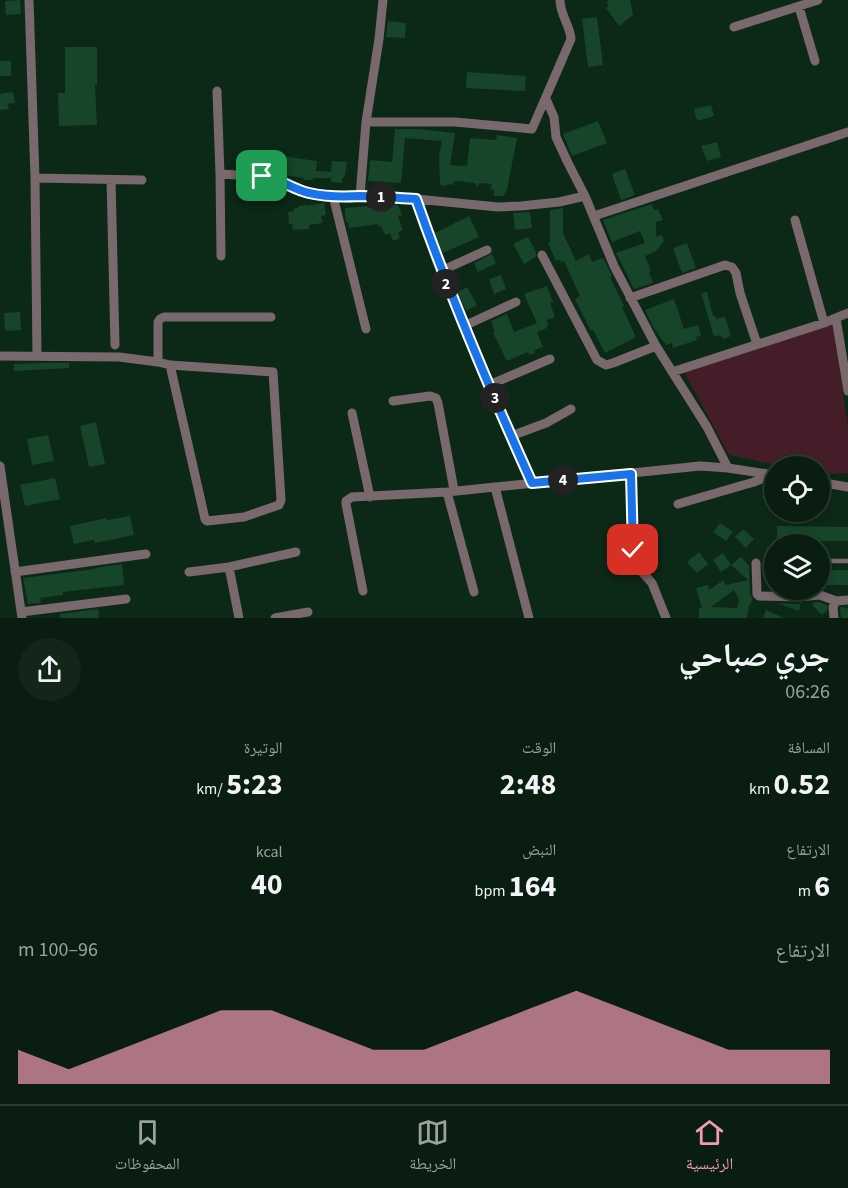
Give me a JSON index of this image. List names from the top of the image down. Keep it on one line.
{"page":{"pins":["1","2","3","4"],"heading":["جري صباحي","06:26"],"stats":[["المسافة","0.52 km"],["الوقت","2:48"],["الوتيرة","5:23 /km"],["الارتفاع","6 m"],["النبض","164 bpm"],["kcal","40"]],"chart":["الارتفاع","96–100 m"],"tabs":["الرئيسية","الخريطة","المحفوظات"]}}
